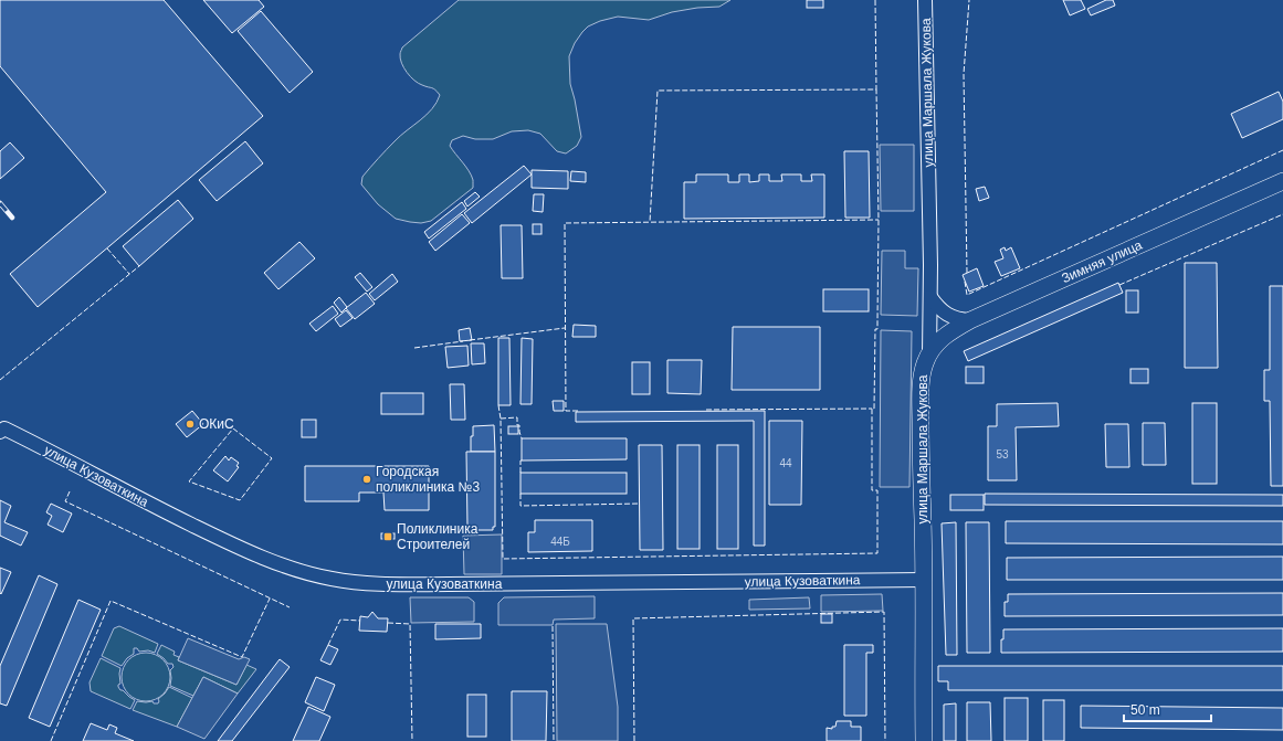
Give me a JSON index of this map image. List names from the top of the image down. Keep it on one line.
{"streets":{"main road":["улица Маршала Жукова","Зимняя улица"],"street":["улица Кузоваткина"]},"crossings":[["улица Маршала Жукова","Зимняя улица"],["улица Маршала Жукова","улица Кузоваткина"]],"places":{"other":["ОКиС","Городская поликлиника №3"],"transit":["Поликлиника Строителей"]},"house_numbers":["53","44","44Б"],"scale_bar":"50 m"}
